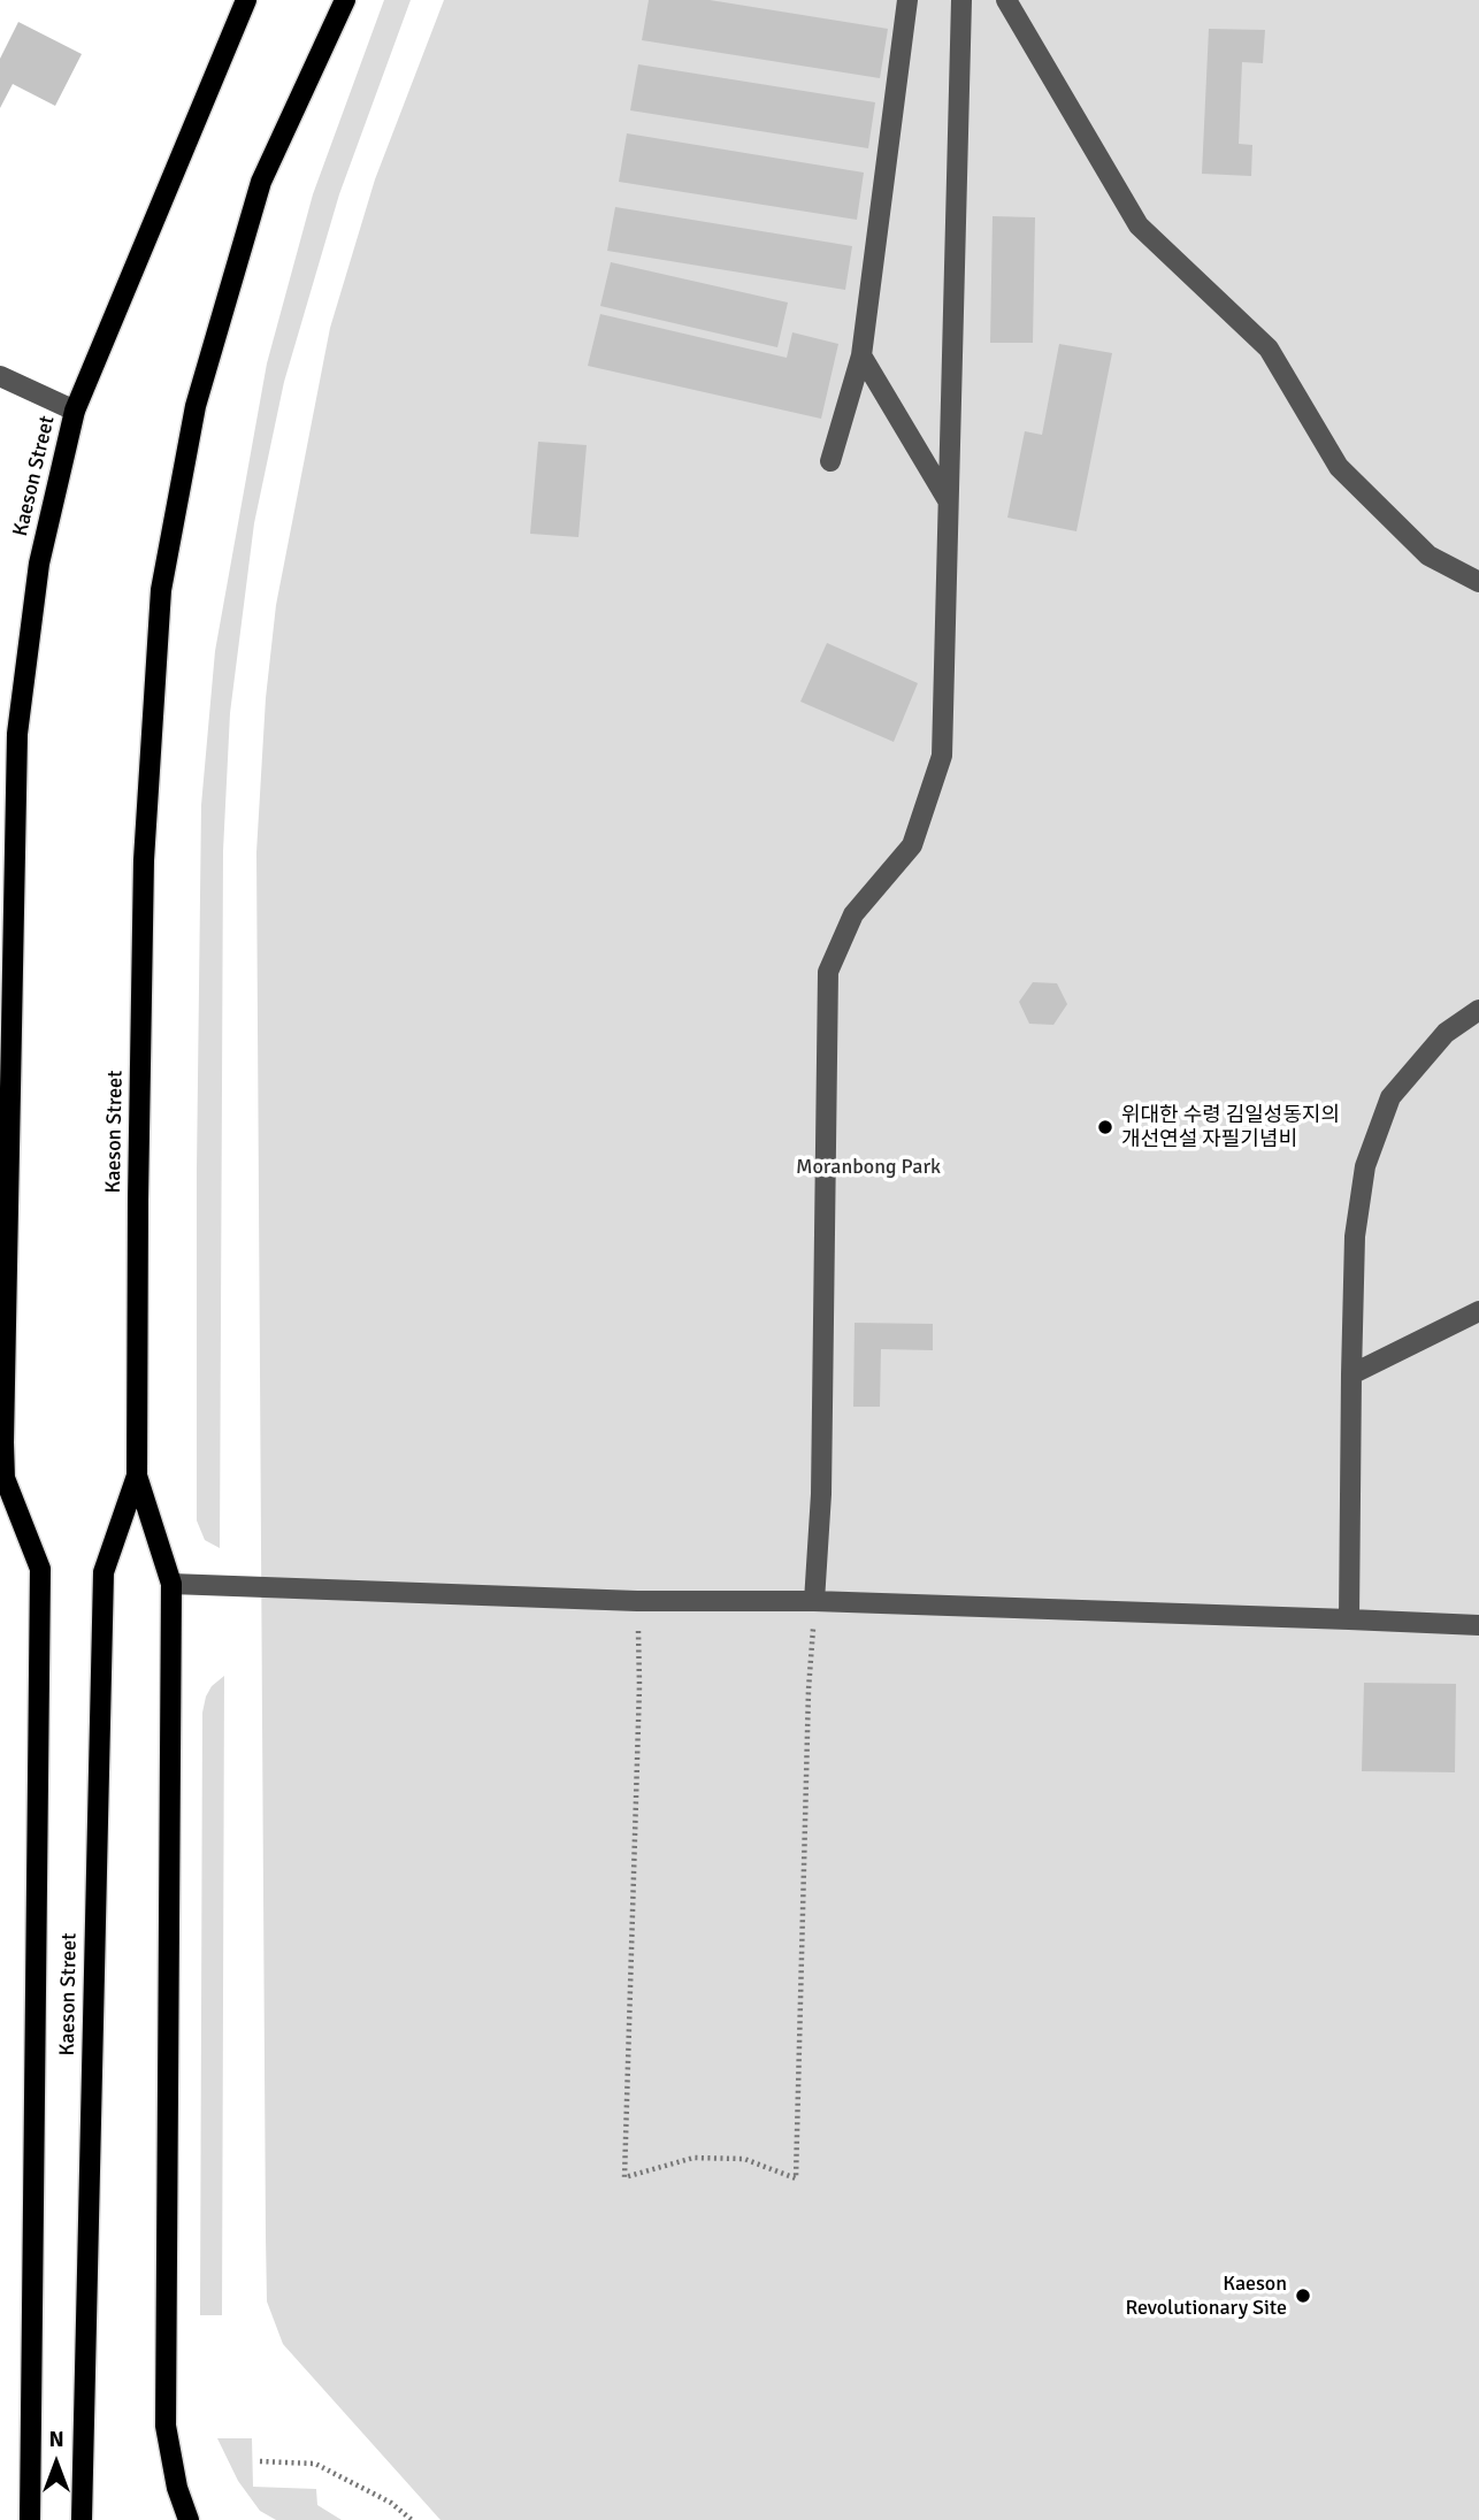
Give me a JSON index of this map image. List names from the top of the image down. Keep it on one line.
{"streets":{"main road":["Kaeson Street"]},"parks":["Moranbong Park"],"places":["위대한 수령 김일성동지의 개선연설 자필기념비","Kaeson Revolutionary Site"],"north":"top"}
